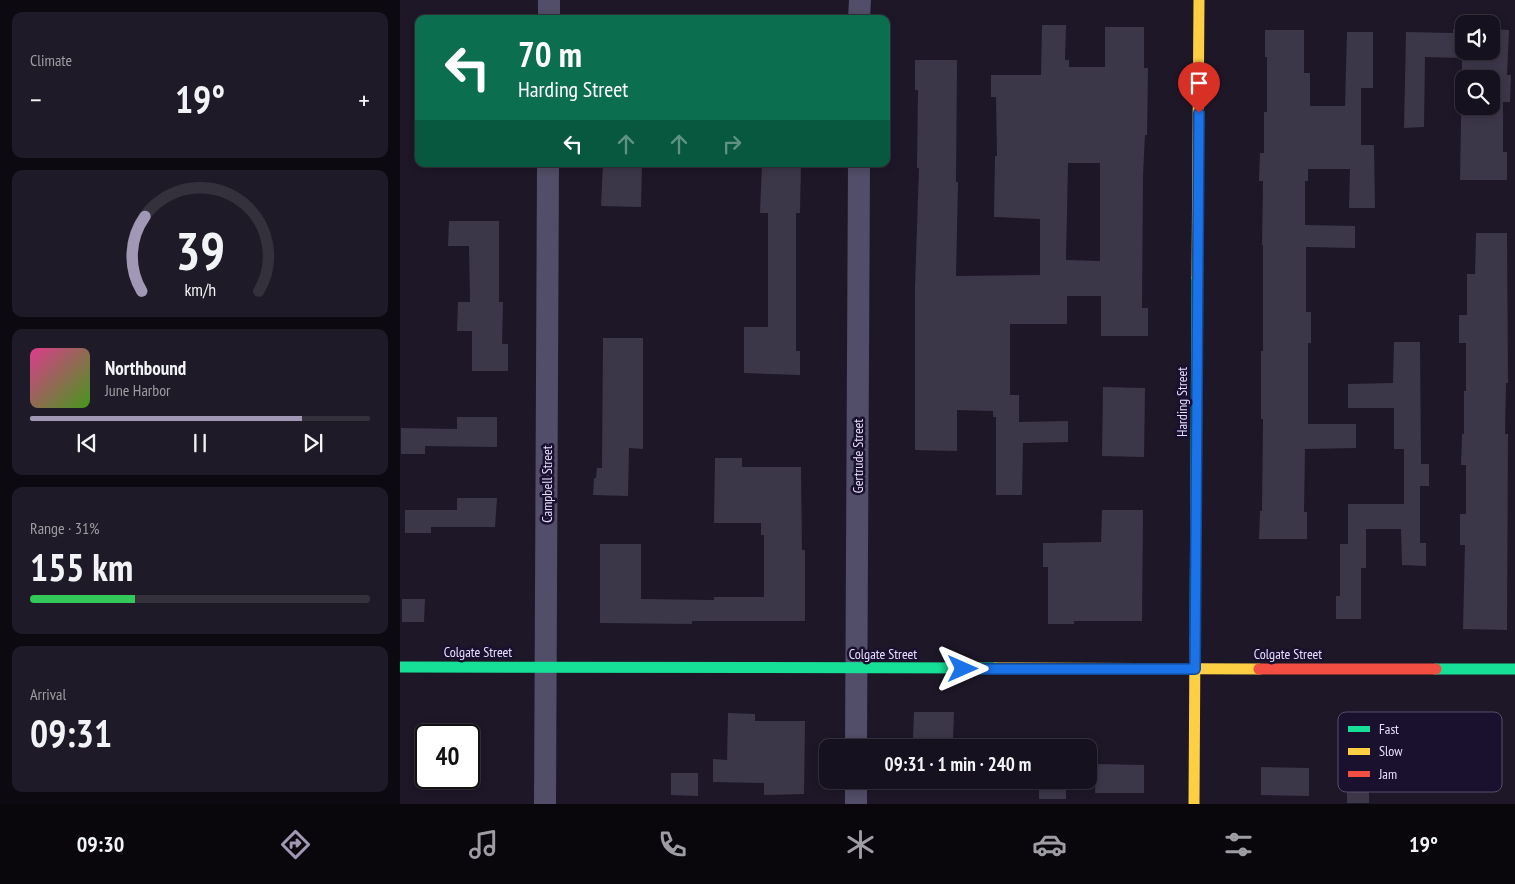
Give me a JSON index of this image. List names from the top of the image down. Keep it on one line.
{"streets":{"street":["Harding Street","Gertrude Street","Campbell Street","Colgate Street"]},"crossings":[["Harding Street","Colgate Street"],["Gertrude Street","Colgate Street"],["Campbell Street","Colgate Street"]],"legend":["Fast","Slow","Jam"],"page":{"tile":["Climate",["Range · 31%","155 km"],["Arrival","09:31"]],"turn":["70 m","Harding Street"],"heat":["−","19°","+"],"song":["Northbound","June Harbor"],"limit":"40","trip":"09:31 · 1 min · 240 m","tabs":["09:30","19°"],"gauge":["39","km/h"]}}
